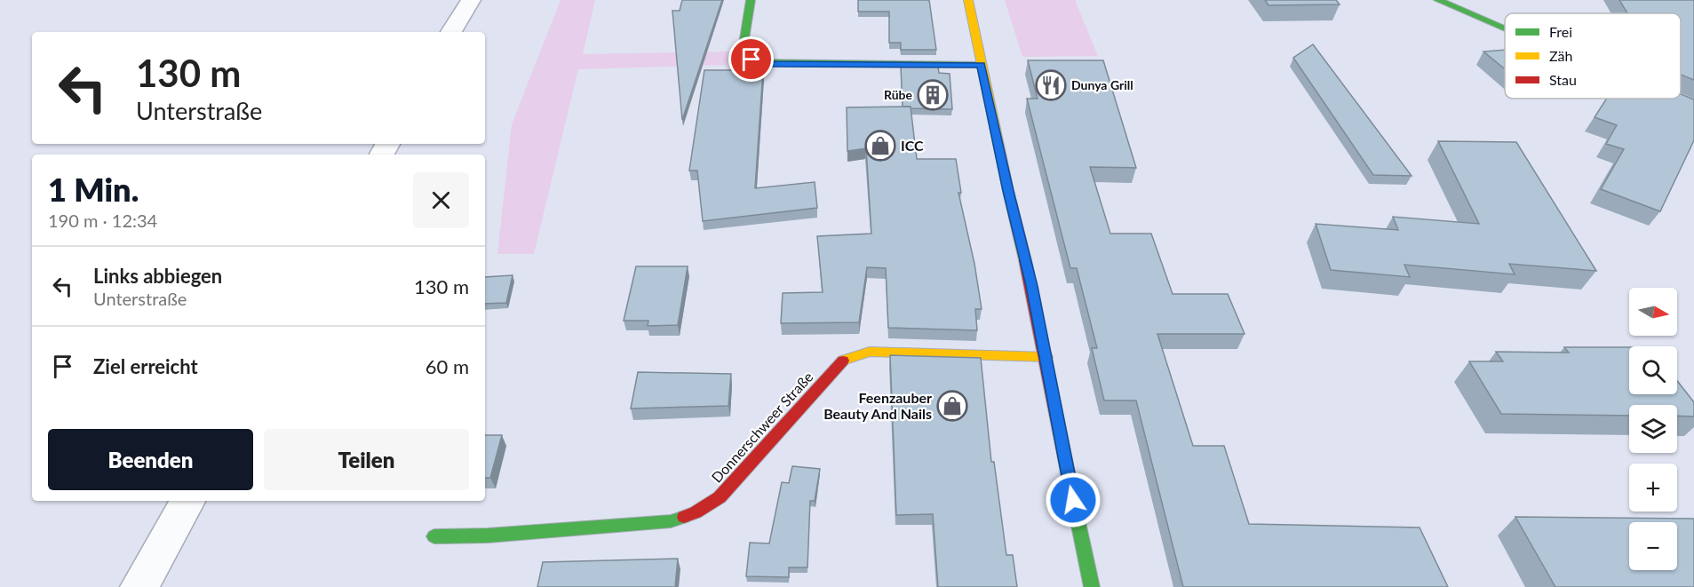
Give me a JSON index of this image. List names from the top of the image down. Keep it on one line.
{"streets":{"street":["Donnerschweer Straße"]},"places":{"restaurant":["Dunya Grill"],"building":["Rübe"],"shop":["ICC","Feenzauber Beauty And Nails"]},"legend":["Frei","Zäh","Stau"],"north":"right","page":{"turn":["130 m","Unterstraße"],"heading":["1 Min.","190 m · 12:34"],"list":[{"name":"Links abbiegen","note":"Unterstraße","value":"130 m"},{"name":"Ziel erreicht","value":"60 m"}],"map_buttons":["+","−"],"buttons":["Beenden","Teilen"]}}
